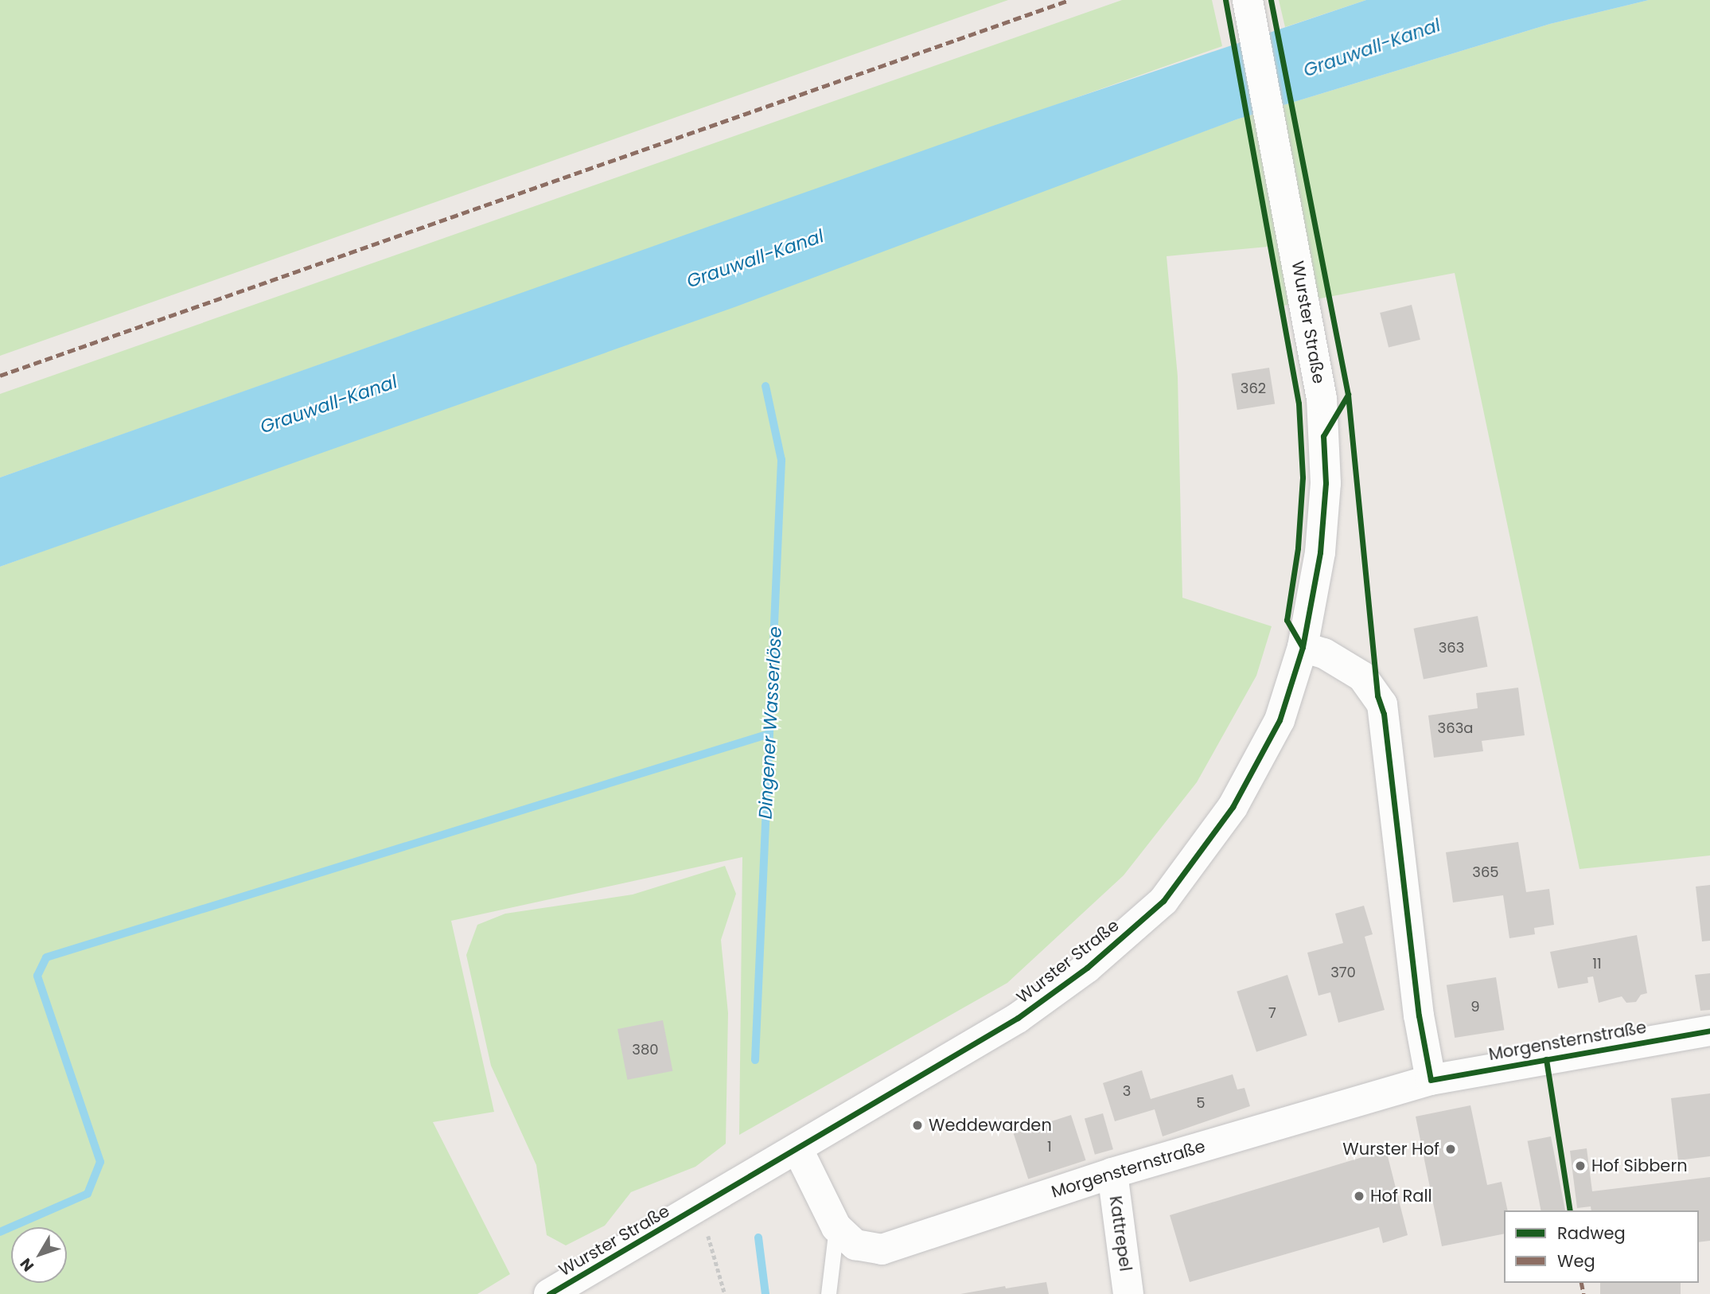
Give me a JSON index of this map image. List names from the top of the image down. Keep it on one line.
{"streets":{"main road":["Wurster Straße","Morgensternstraße","Kattrepel"]},"crossings":[["Wurster Straße","Morgensternstraße"],["Morgensternstraße","Kattrepel"]],"water":["Grauwall-Kanal","Dingener Wasserlöse"],"places":["Weddewarden","Wurster Hof","Hof Sibbern","Hof Rall"],"house_numbers":["362","363","363a","365","11","370","9","7","380","3","5","1"],"legend":["Radweg","Weg"],"north":"bottom left"}
